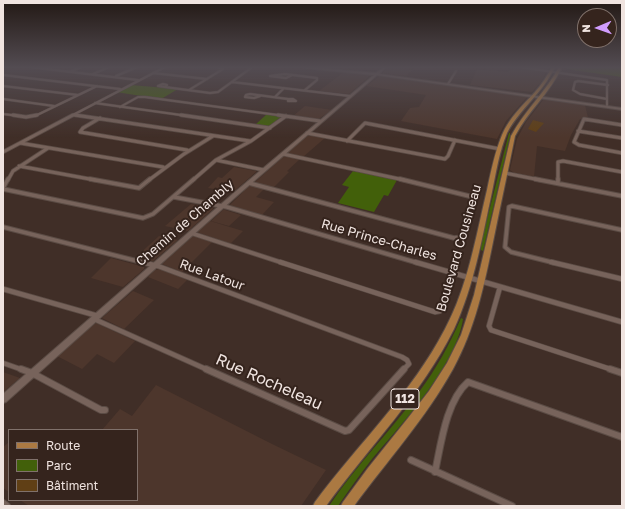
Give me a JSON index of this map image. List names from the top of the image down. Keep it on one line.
{"streets":{"main road":["Boulevard Cousineau","112"],"street":["Chemin de Chambly","Rue Prince-Charles","Rue Latour","Rue Rocheleau"]},"crossings":[["Chemin de Chambly","Rue Prince-Charles"],["Chemin de Chambly","Rue Latour"],["Chemin de Chambly","Rue Rocheleau"],["Rue Prince-Charles","Boulevard Cousineau"],["Rue Latour","Rue Rocheleau"]],"legend":["Route","Parc","Bâtiment"],"north":"left"}
